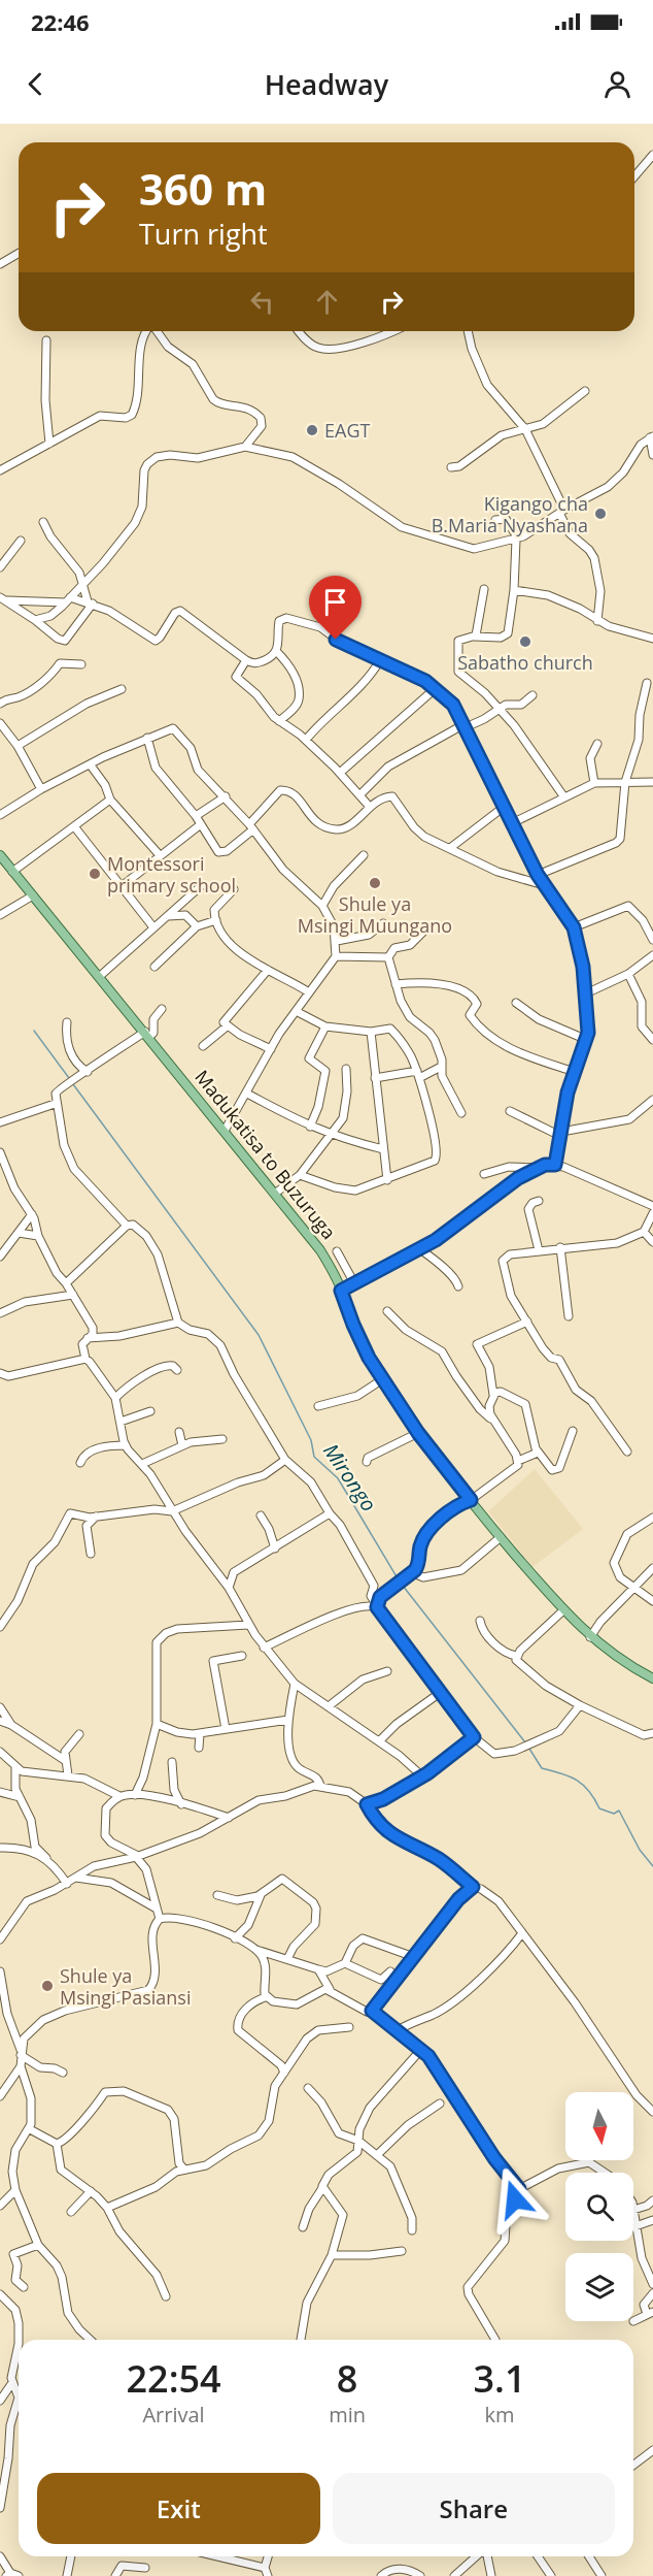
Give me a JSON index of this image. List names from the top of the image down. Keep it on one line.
{"streets":{"main road":["Madukatisa to Buzuruga"]},"water":["Mirongo"],"places":["EAGT","Kigango cha B.Maria Nyashana","Sabatho church","Montessori primary school","Shule ya Msingi Muungano","Shule ya Msingi Pasiansi"],"north":"bottom","page":{"status":"22:46","header":"Headway","turn":["360 m","Turn right"],"eta":["22:54","Arrival","8","min","3.1","km"],"buttons":["Exit","Share"]}}
